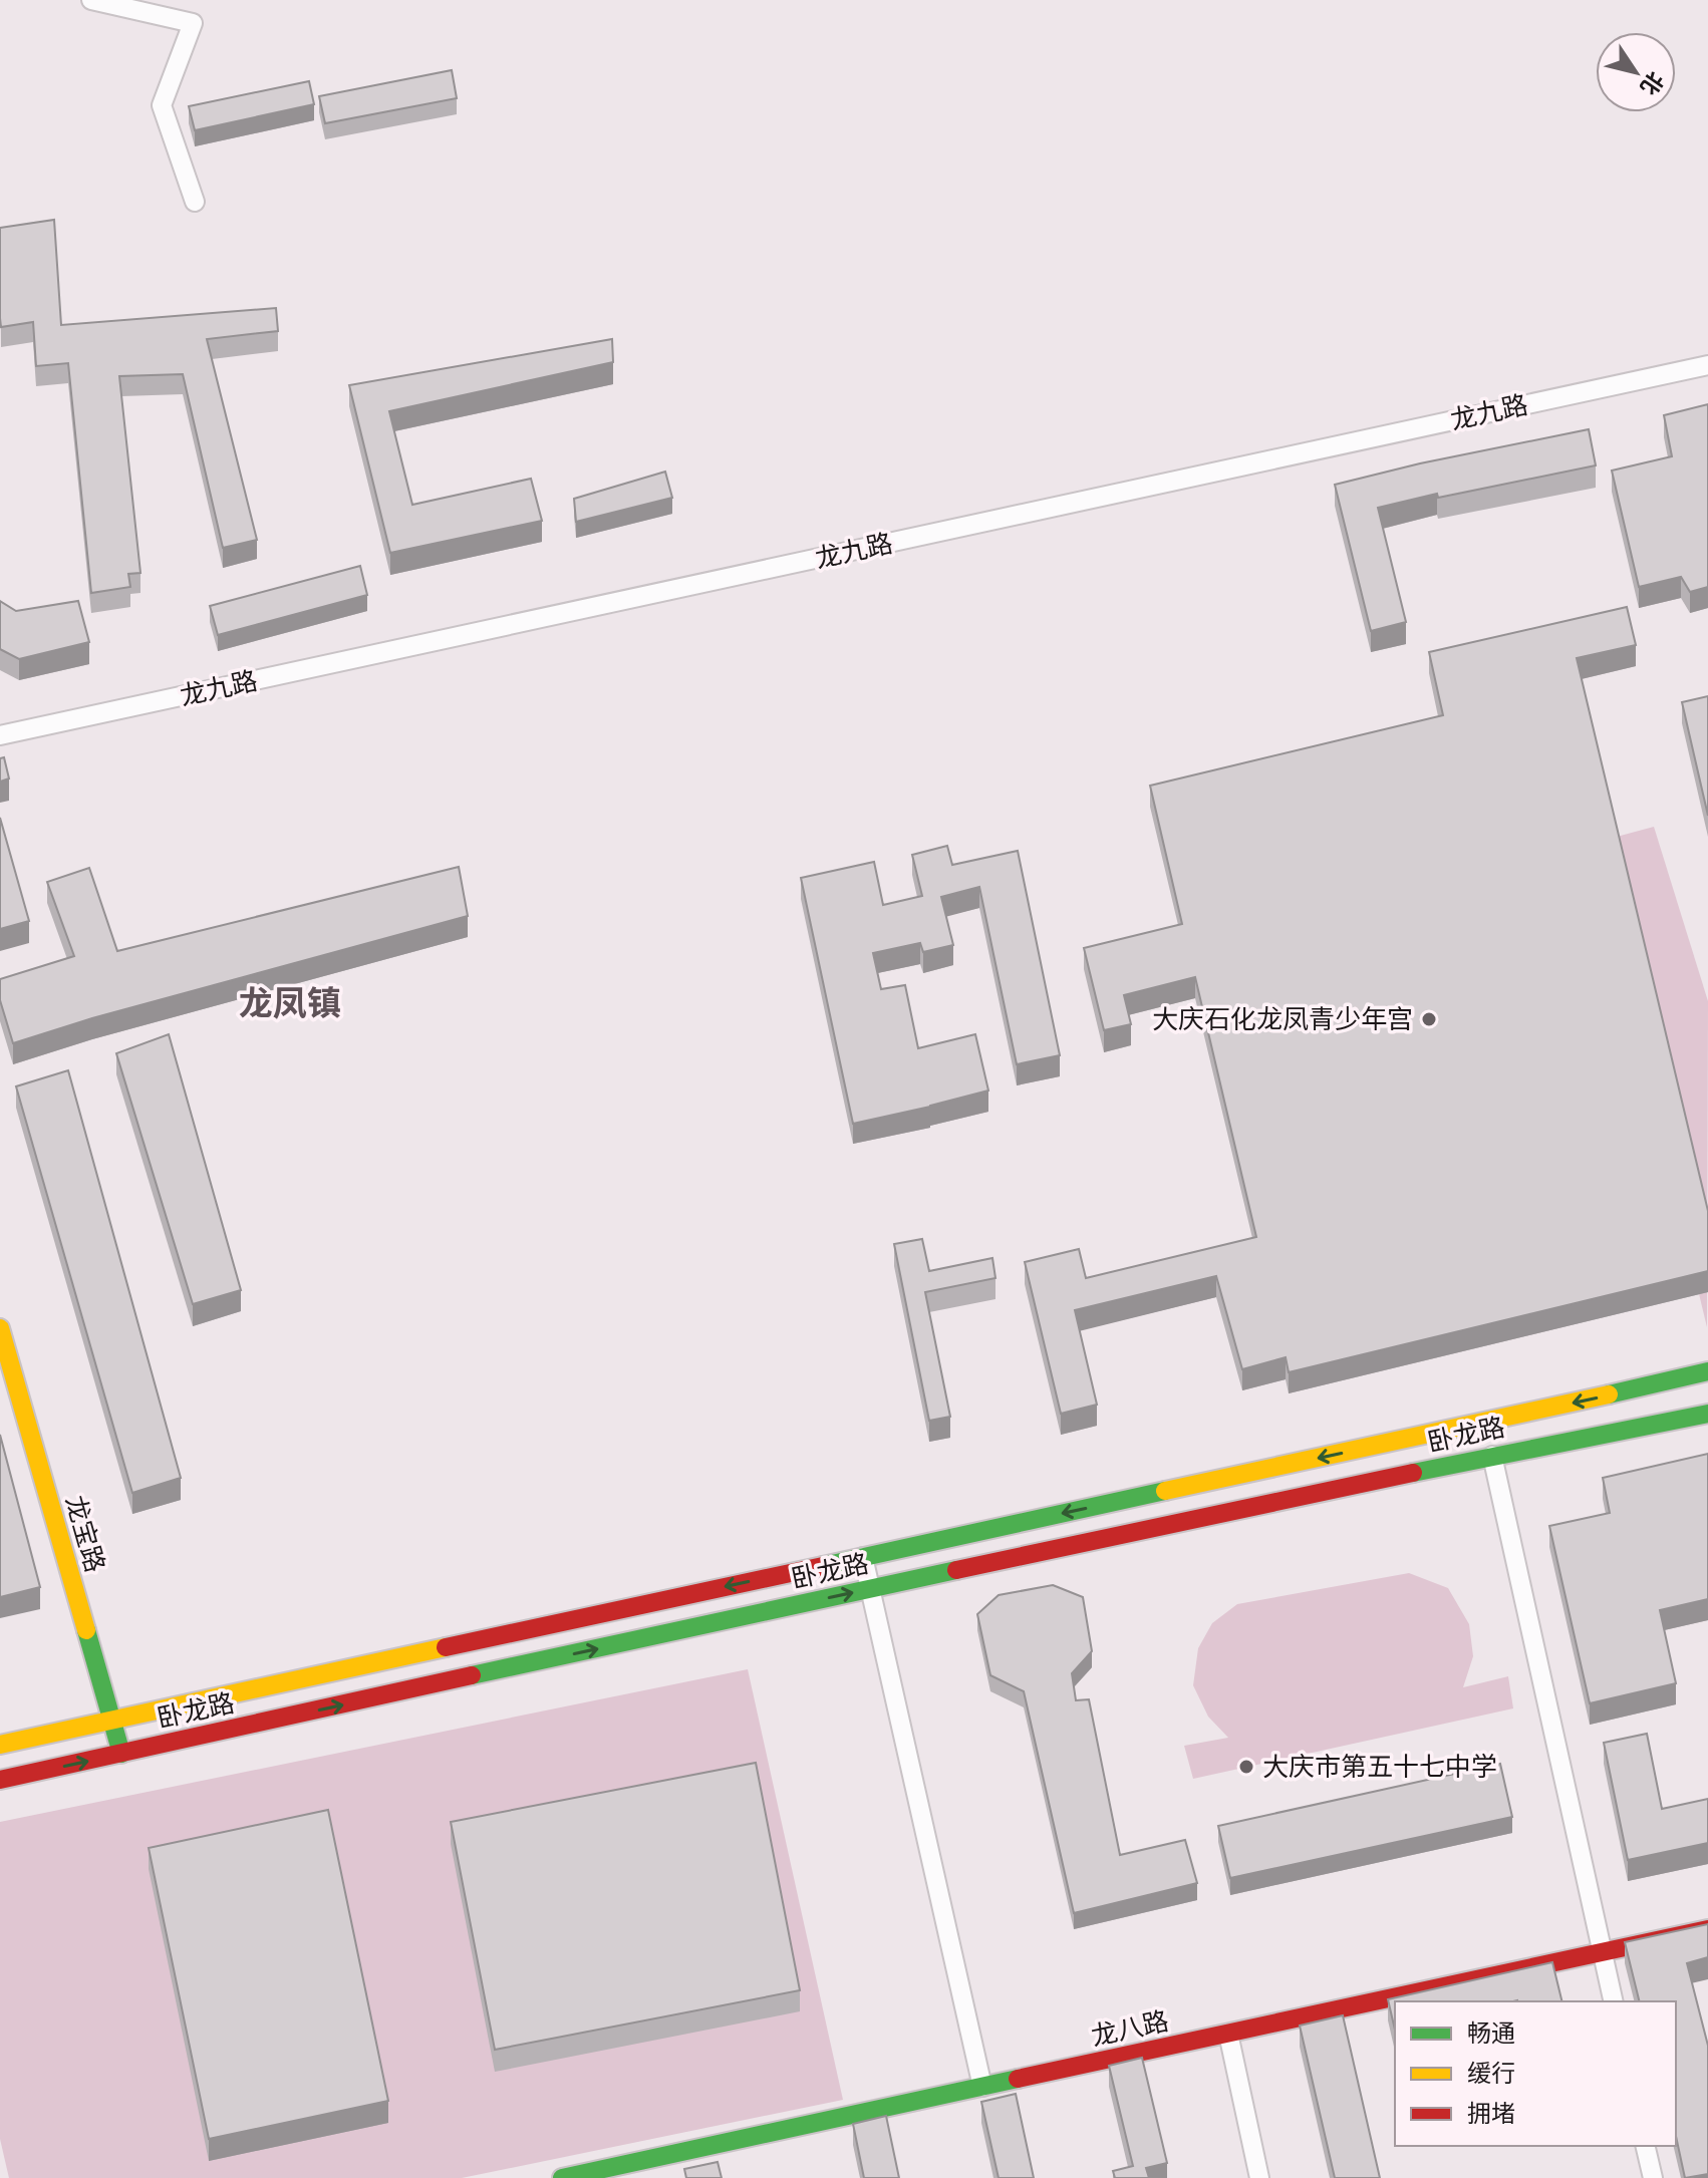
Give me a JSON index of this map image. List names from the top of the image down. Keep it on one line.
{"streets":{"main road":["卧龙路","龙宝路","龙八路"],"street":["龙九路"]},"crossings":[["卧龙路","龙宝路"]],"districts":["龙凤镇"],"places":["大庆石化龙凤青少年宫","大庆市第五十七中学"],"legend":["畅通","缓行","拥堵"],"north":"bottom right"}
